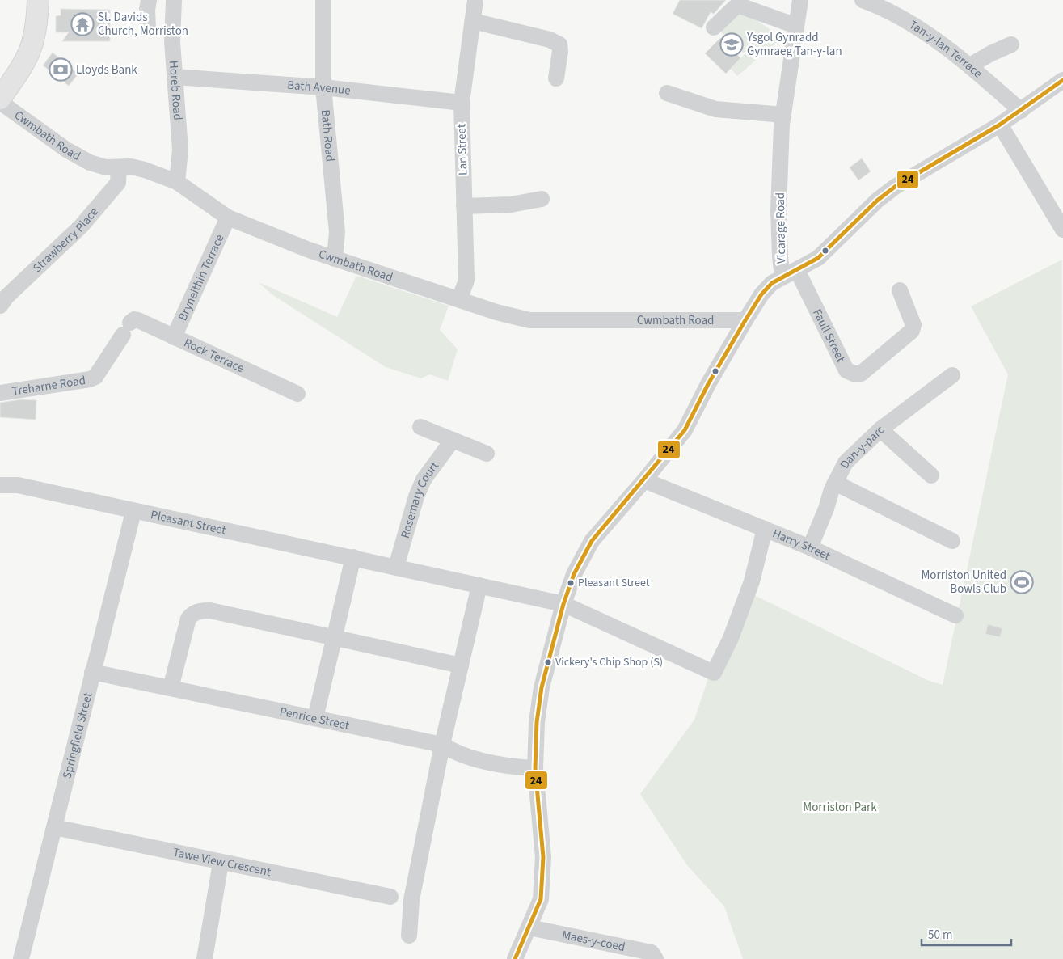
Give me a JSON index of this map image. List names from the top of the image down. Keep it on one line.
{"streets":{"street":["Tan-y-lan Terrace","Bath Avenue","Horeb Road","Cwmbath Road","Bath Road","Lan Street","Vicarage Road","Strawberry Place","Bryneithin Terrace","Faull Street","Rock Terrace","Treharne Road","Dan-y-parc","Rosemary Court","Pleasant Street","Harry Street","Penrice Street","Springfield Street","Tawe View Crescent","Maes-y-coed"]},"crossings":[["Bath Avenue","Horeb Road"],["Bath Avenue","Bath Road"],["Bath Avenue","Lan Street"],["Horeb Road","Cwmbath Road"],["Cwmbath Road","Bath Road"],["Cwmbath Road","Lan Street"],["Cwmbath Road","Vicarage Road"],["Cwmbath Road","Strawberry Place"],["Cwmbath Road","Bryneithin Terrace"],["Vicarage Road","Faull Street"],["Vicarage Road","Harry Street"],["Vicarage Road","Penrice Street"],["Vicarage Road","Maes-y-coed"],["Bryneithin Terrace","Rock Terrace"],["Rock Terrace","Treharne Road"],["Dan-y-parc","Harry Street"],["Rosemary Court","Pleasant Street"],["Pleasant Street","Springfield Street"],["Penrice Street","Springfield Street"],["Springfield Street","Tawe View Crescent"]],"parks":["Morriston Park"],"places":{"temple":["St. Davids Church, Morriston"],"school or university":["Ysgol Gynradd Gymraeg Tan-y-lan"],"bank":["Lloyds Bank"],"sports":["Morriston United Bowls Club"],"other":["Pleasant Street","Vickery's Chip Shop (S)"]},"lines":["transit line 24"],"scale_bar":"50 m"}
